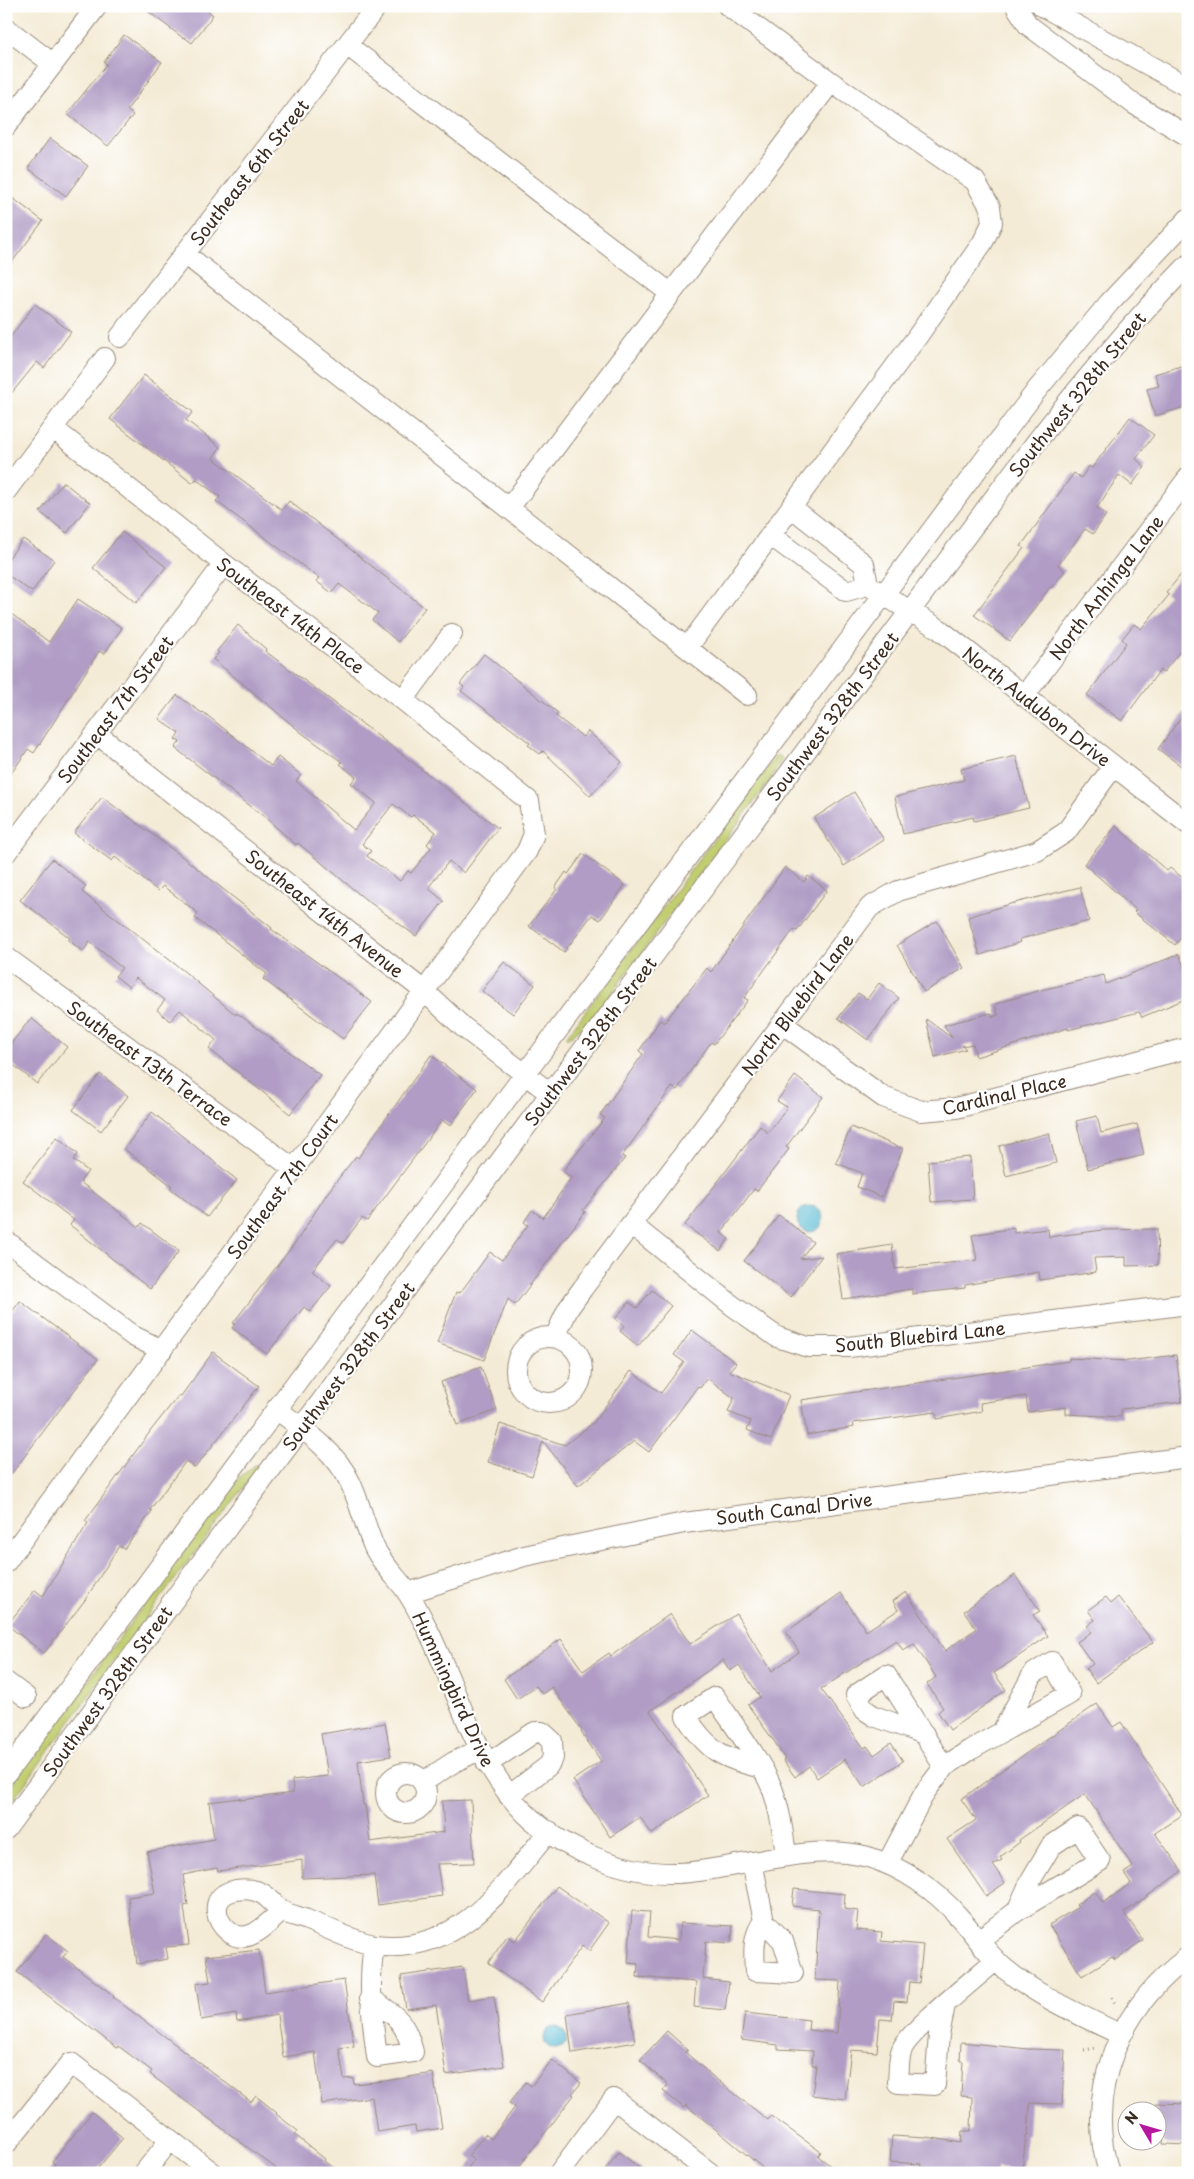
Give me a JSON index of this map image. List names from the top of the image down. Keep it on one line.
{"streets":{"street":["Southeast 6th Street","Southwest 328th Street","North Anhinga Lane","Southeast 14th Place","North Audubon Drive","Southeast 7th Street","Southeast 14th Avenue","North Bluebird Lane","Southeast 13th Terrace","Cardinal Place","Southeast 7th Court","South Bluebird Lane","South Canal Drive","Hummingbird Drive"]},"crossings":[["Southwest 328th Street","North Audubon Drive"],["Southwest 328th Street","Southeast 14th Avenue"],["Southwest 328th Street","Hummingbird Drive"],["North Anhinga Lane","North Audubon Drive"],["Southeast 14th Place","Southeast 7th Street"],["Southeast 14th Place","Southeast 7th Court"],["North Audubon Drive","North Bluebird Lane"],["Southeast 7th Street","Southeast 14th Avenue"],["Southeast 14th Avenue","Southeast 7th Court"],["North Bluebird Lane","Cardinal Place"],["North Bluebird Lane","South Bluebird Lane"],["Southeast 13th Terrace","Southeast 7th Court"],["South Canal Drive","Hummingbird Drive"]],"north":"top left"}
